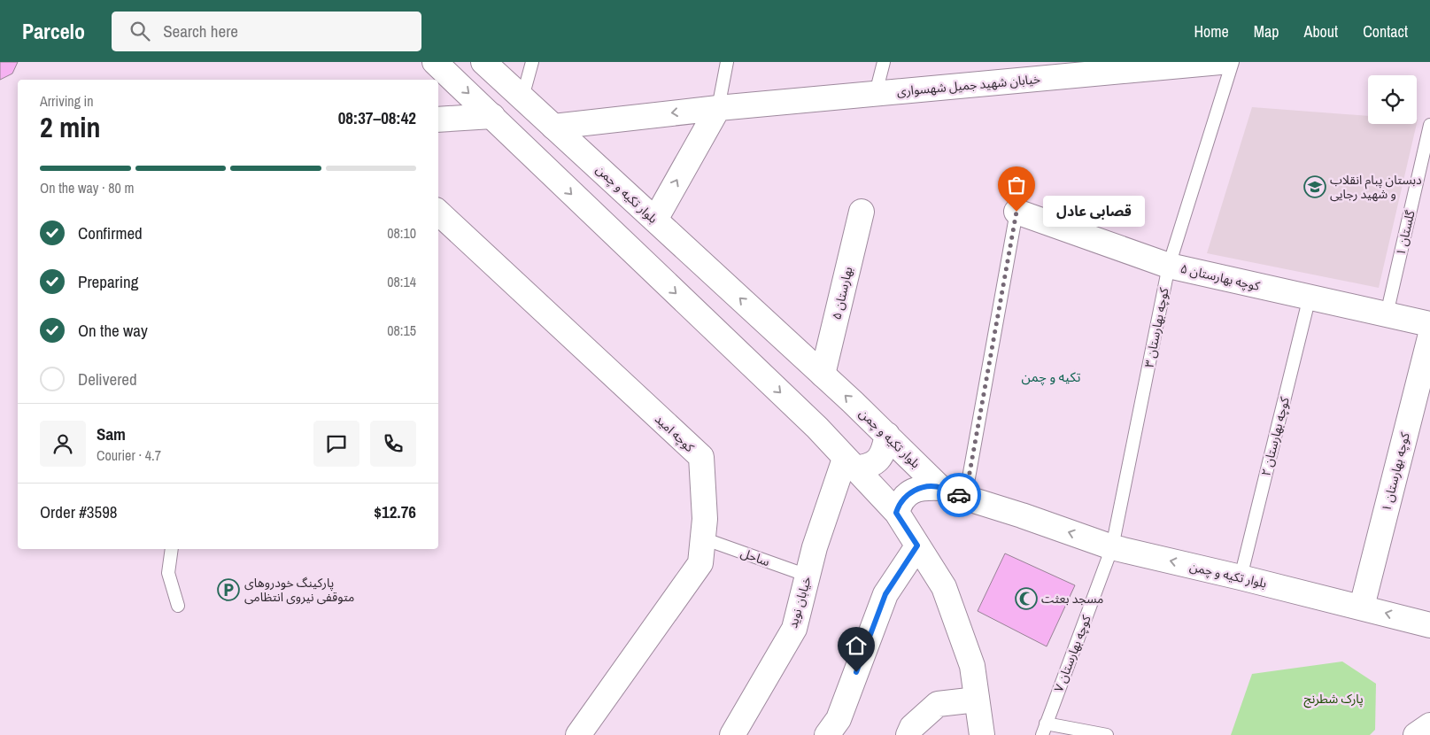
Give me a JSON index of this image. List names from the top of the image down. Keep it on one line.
{"streets":{"street":["خیابان شهید جمیل شهسواری","بلوار تکیه و چمن","کوچه بهارستان ۵","بهارستان ۵","کوچه امید","کوچه بهارستان ۱","خیابان نوید"],"lane":["گلستان ١","کوچه بهارستان ۳","کوچه بهارستان ۲","ساحل","کوچه بهارستان ۷"]},"crossings":[["خیابان شهید جمیل شهسواری","بلوار تکیه و چمن"],["بلوار تکیه و چمن","بهارستان ۵"],["بلوار تکیه و چمن","کوچه بهارستان ۳"],["بلوار تکیه و چمن","کوچه بهارستان ۲"],["بلوار تکیه و چمن","کوچه بهارستان ۱"],["بلوار تکیه و چمن","کوچه بهارستان ۷"],["گلستان ١","کوچه بهارستان ۵"],["کوچه بهارستان ۵","کوچه بهارستان ۳"],["کوچه بهارستان ۵","کوچه بهارستان ۲"],["کوچه بهارستان ۳","کوچه بهارستان ۷"],["کوچه امید","ساحل"],["ساحل","خیابان نوید"]],"districts":["تکیه و چمن"],"parks":["پارک شطرنج"],"places":{"school or university":["دبستان پبام انقلاب و شهید رجایی"],"other":["قصابی عادل"],"parking":["پارکینگ خودروهای متوقفی نیروی انتظامی"],"mosque":["مسجد بعثت"]},"page":{"header":"Parcelo","search":"Search here","nav":["Home","Map","About","Contact"],"heading":["2 min","Arriving in","08:37–08:42"],"panel":["Sam","Courier · 4.7","Order #3598","$12.76"],"bar":"On the way · 80 m","bubble":"قصابی عادل","list":[["Confirmed","08:10"],["Preparing","08:14"],["On the way","08:15"],"Delivered"]}}
